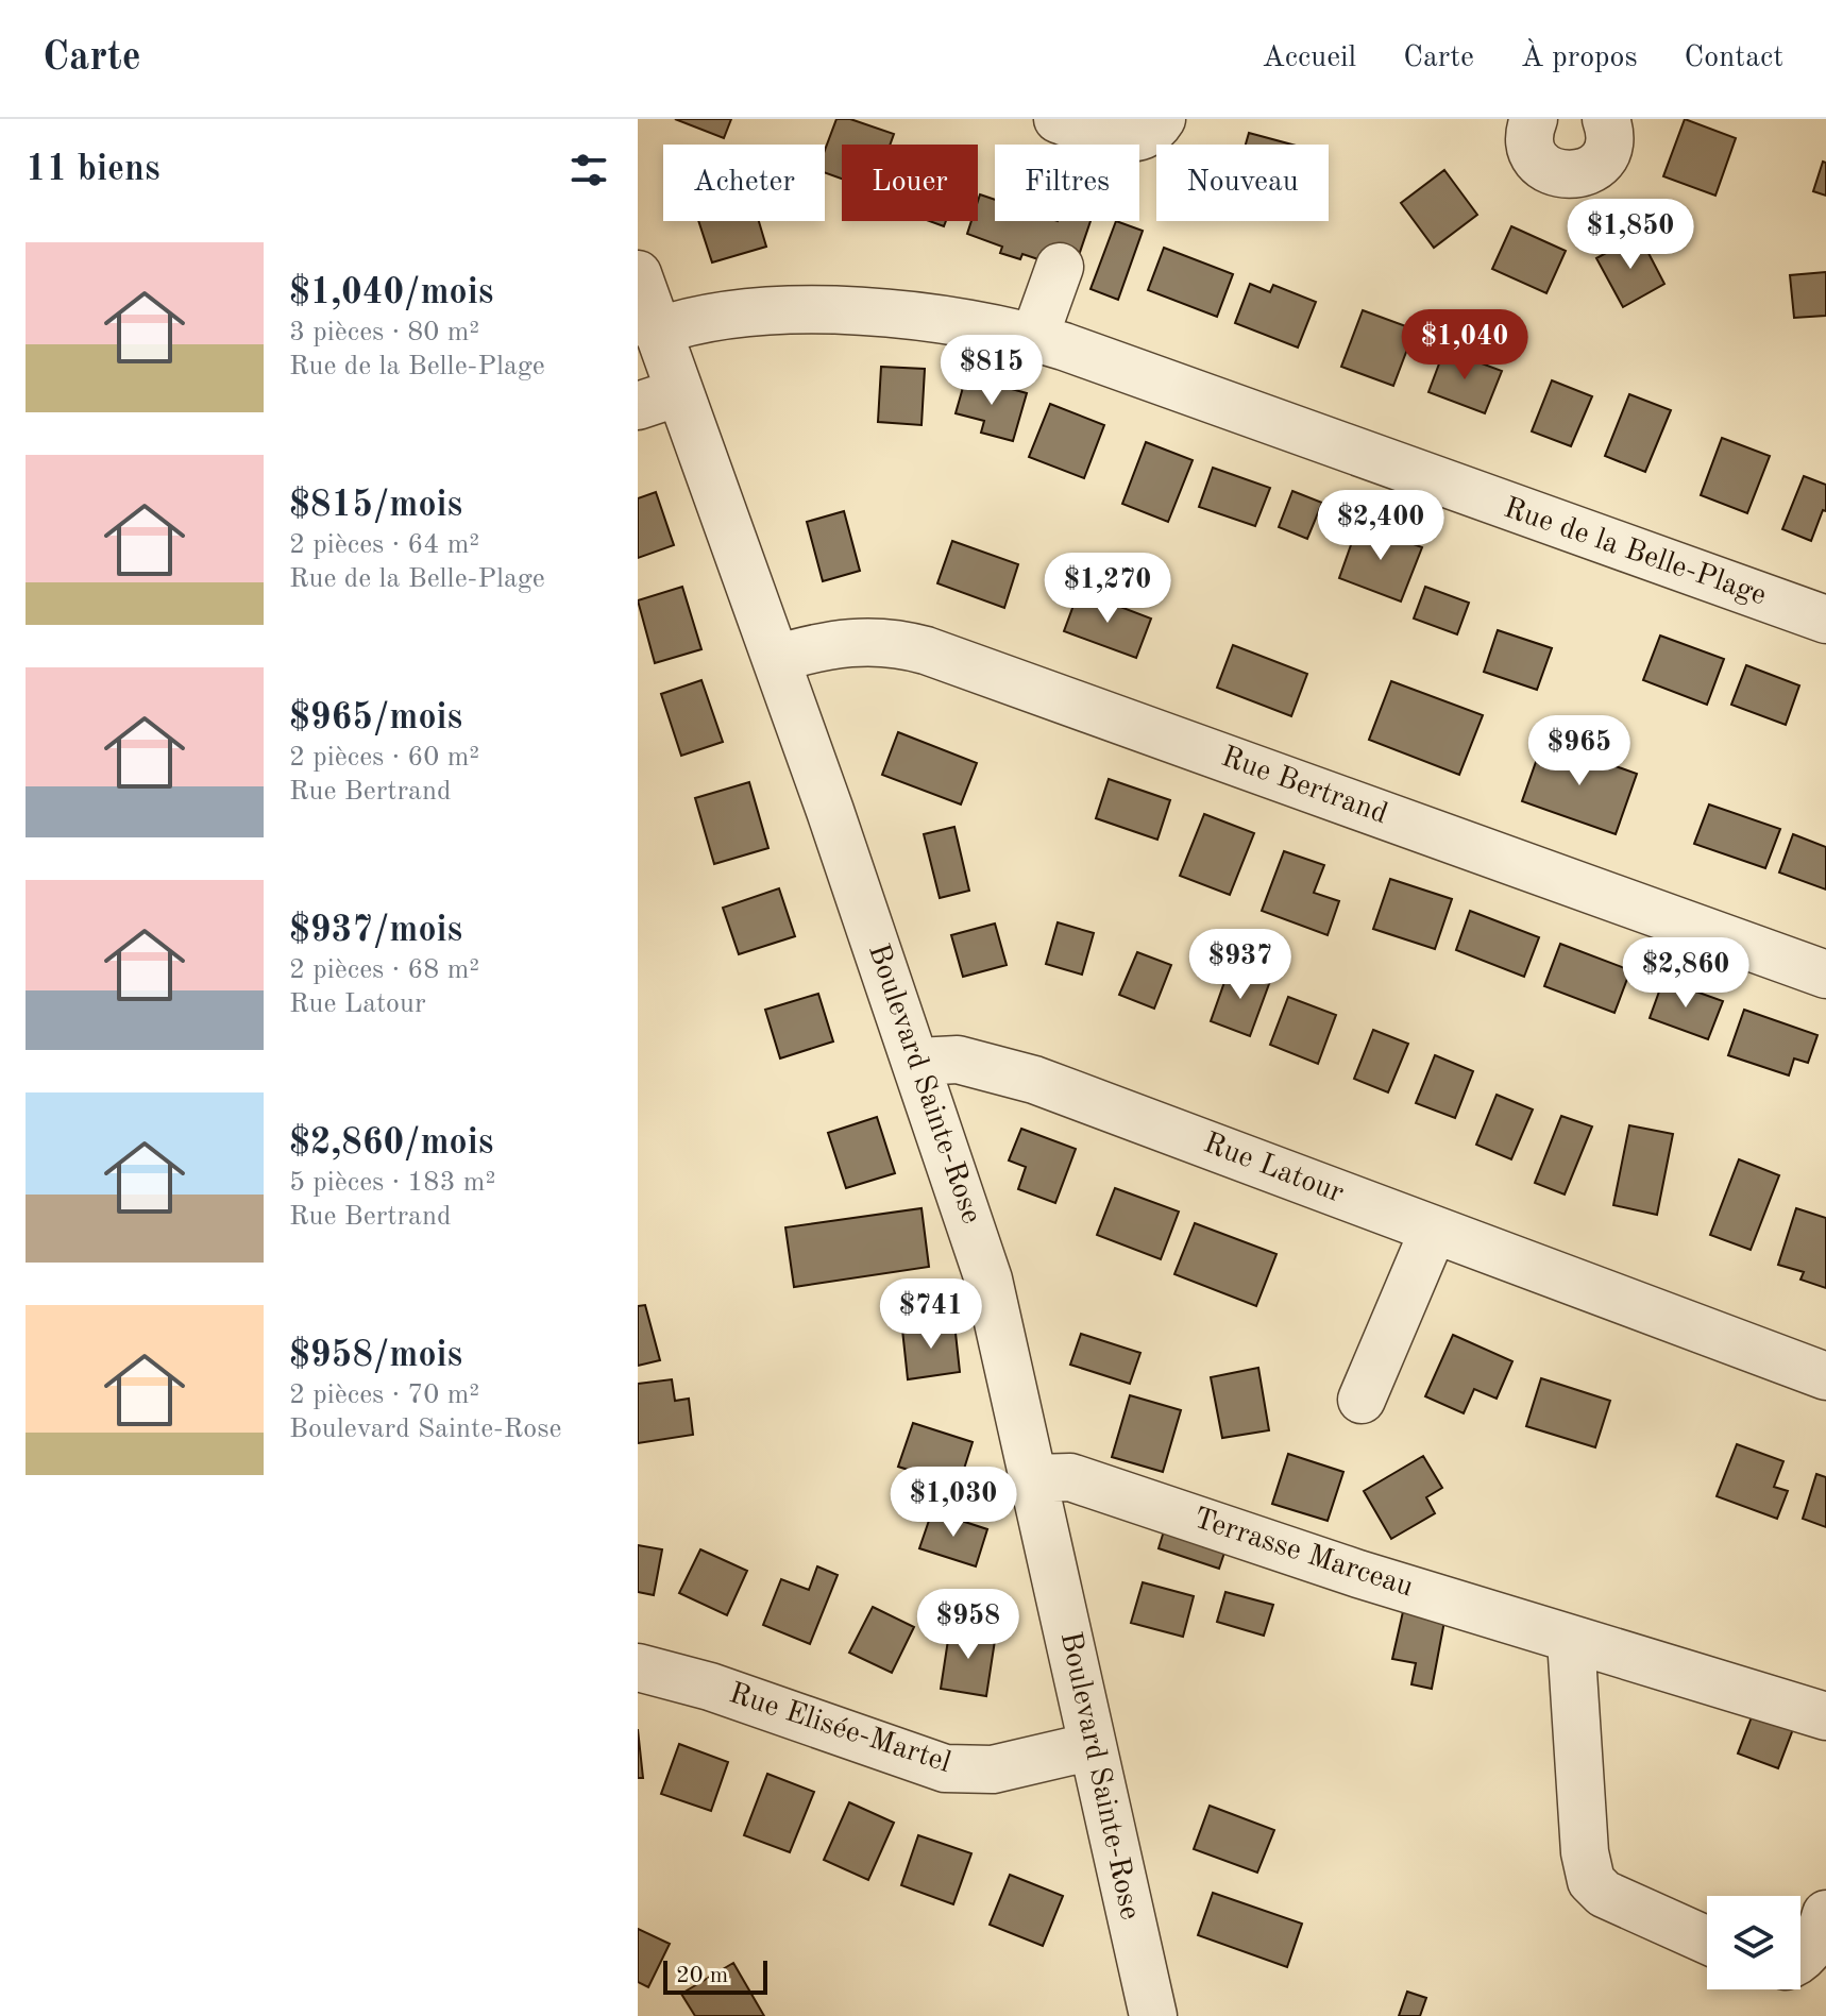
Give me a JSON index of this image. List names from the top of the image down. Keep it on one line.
{"streets":{"street":["Rue de la Belle-Plage","Rue Bertrand","Boulevard Sainte-Rose","Rue Latour","Terrasse Marceau","Rue Elisée-Martel"]},"crossings":[["Rue de la Belle-Plage","Boulevard Sainte-Rose"],["Rue Bertrand","Boulevard Sainte-Rose"],["Boulevard Sainte-Rose","Rue Latour"],["Boulevard Sainte-Rose","Terrasse Marceau"],["Boulevard Sainte-Rose","Rue Elisée-Martel"]],"scale_bar":"20 m","page":{"header":"Carte","nav":["Accueil","Carte","À propos","Contact"],"heading":"11 biens","chip":["Acheter","Louer","Filtres","Nouveau"],"price":["$1,850","$1,040","$815","$2,400","$1,270","$965","$937","$2,860","$741","$1,030","$958"],"list":[{"name":"$1,040/mois","note":"3 pièces · 80 m² · Rue de la Belle-Plage"},{"name":"$815/mois","note":"2 pièces · 64 m² · Rue de la Belle-Plage"},{"name":"$965/mois","note":"2 pièces · 60 m² · Rue Bertrand"},{"name":"$937/mois","note":"2 pièces · 68 m² · Rue Latour"},{"name":"$2,860/mois","note":"5 pièces · 183 m² · Rue Bertrand"},{"name":"$958/mois","note":"2 pièces · 70 m² · Boulevard Sainte-Rose"}],"scale":"20 m"}}
